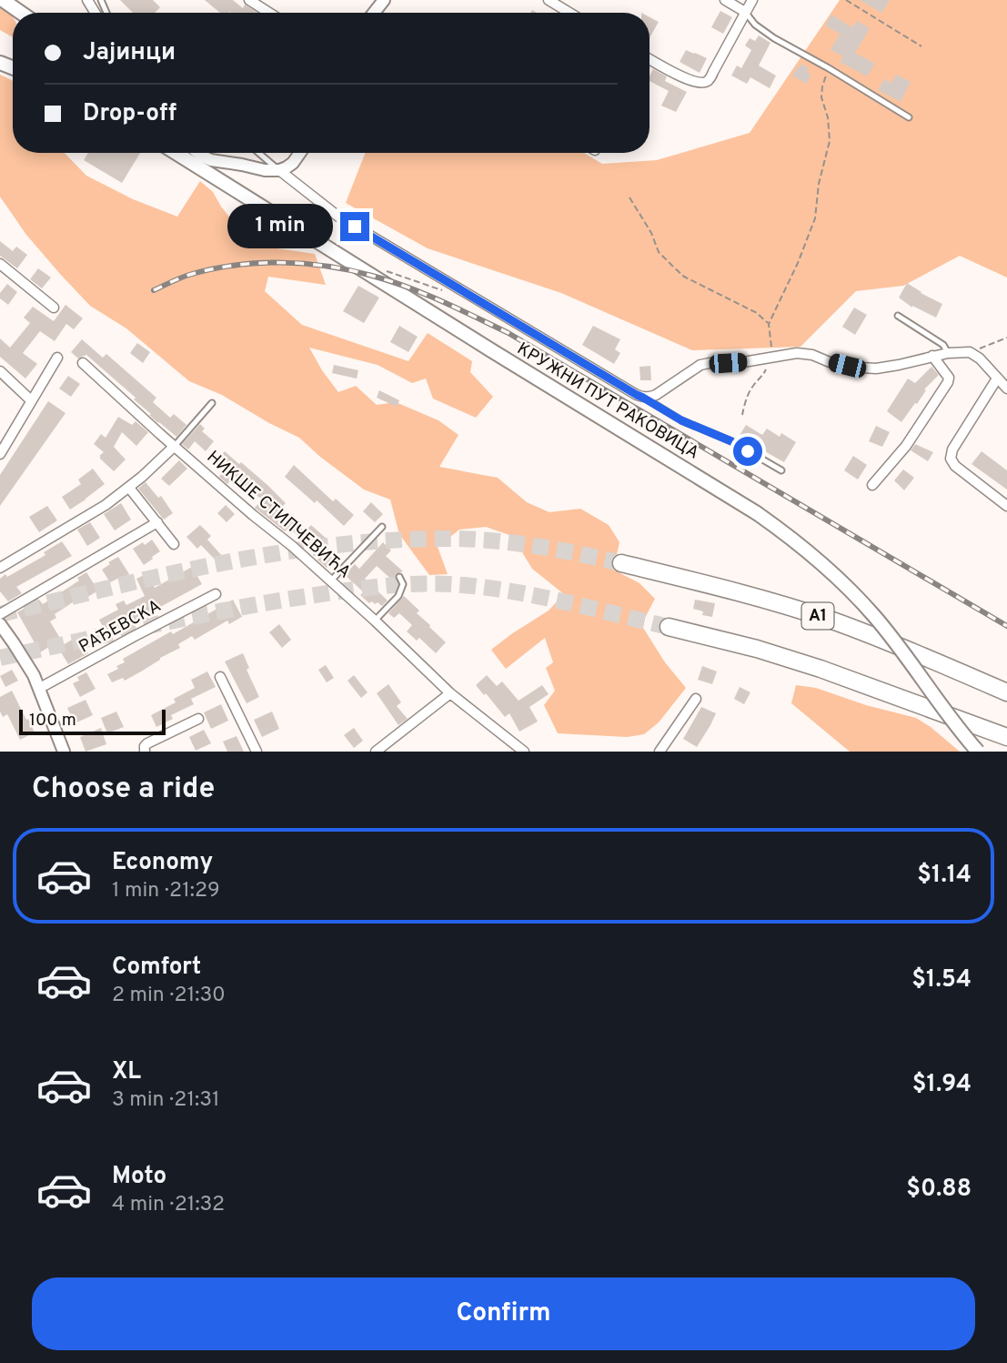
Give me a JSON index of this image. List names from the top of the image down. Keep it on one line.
{"streets":{"highway":["A1"],"main road":["КРУЖНИ ПУТ РАКОВИЦА"],"street":["НИКШЕ СТИПЧЕВИЋА","РАЂЕВСКА"]},"scale_bar":"100 m","page":{"banner":["Јајинци","Drop-off"],"bubble":"1 min","scale":"100 m","heading":"Choose a ride","list":[{"name":"Economy","note":"1 min · 21:29","value":"$1.14"},{"name":"Comfort","note":"2 min · 21:30","value":"$1.54"},{"name":"XL","note":"3 min · 21:31","value":"$1.94"},{"name":"Moto","note":"4 min · 21:32","value":"$0.88"}],"buttons":"Confirm"}}
